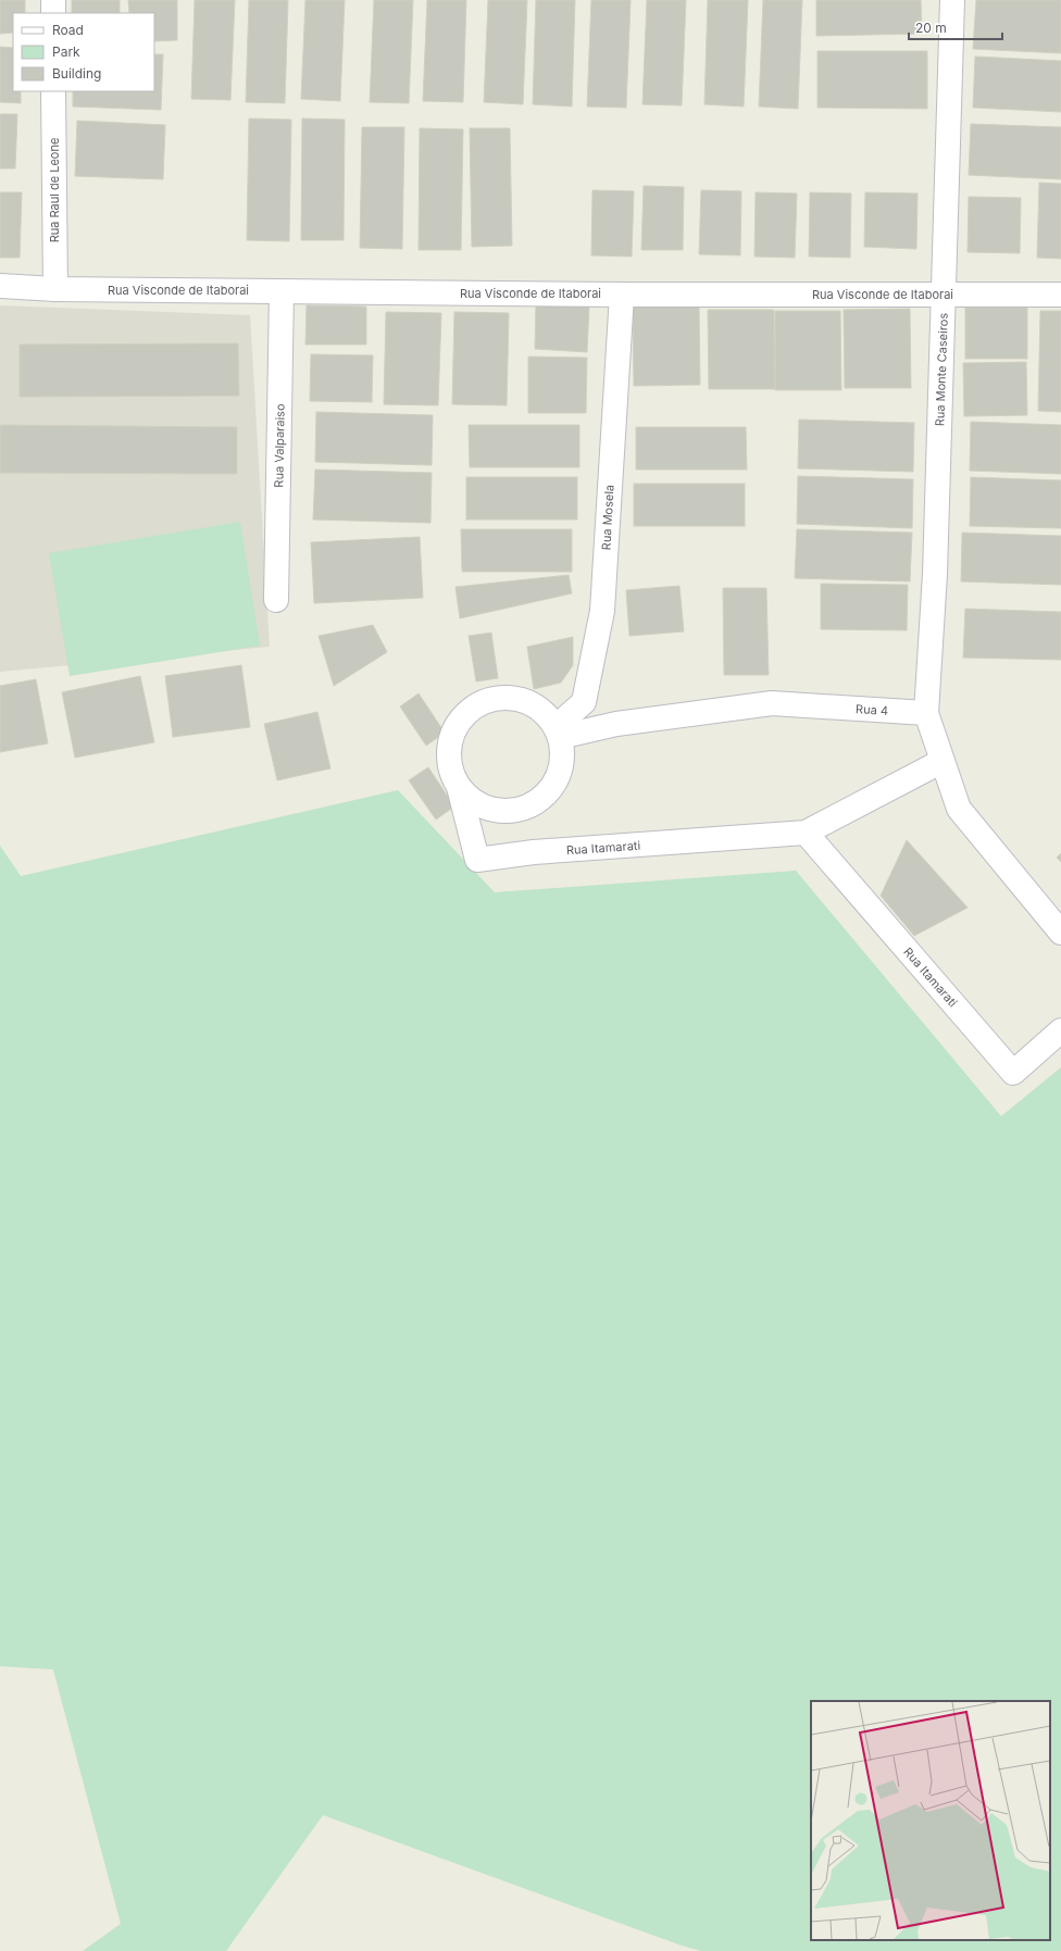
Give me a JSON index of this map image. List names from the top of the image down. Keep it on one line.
{"streets":{"street":["Rua Raul de Leone","Rua Visconde de Itaborai","Rua Monte Caseiros","Rua Valparaiso","Rua Mosela","Rua 4","Rua Itamarati"]},"crossings":[["Rua Raul de Leone","Rua Visconde de Itaborai"],["Rua Visconde de Itaborai","Rua Monte Caseiros"],["Rua Visconde de Itaborai","Rua Valparaiso"],["Rua Visconde de Itaborai","Rua Mosela"],["Rua Monte Caseiros","Rua 4"],["Rua Mosela","Rua 4"],["Rua Mosela","Rua Itamarati"],["Rua 4","Rua Itamarati"]],"legend":["Road","Park","Building"],"scale_bar":"20 m"}
